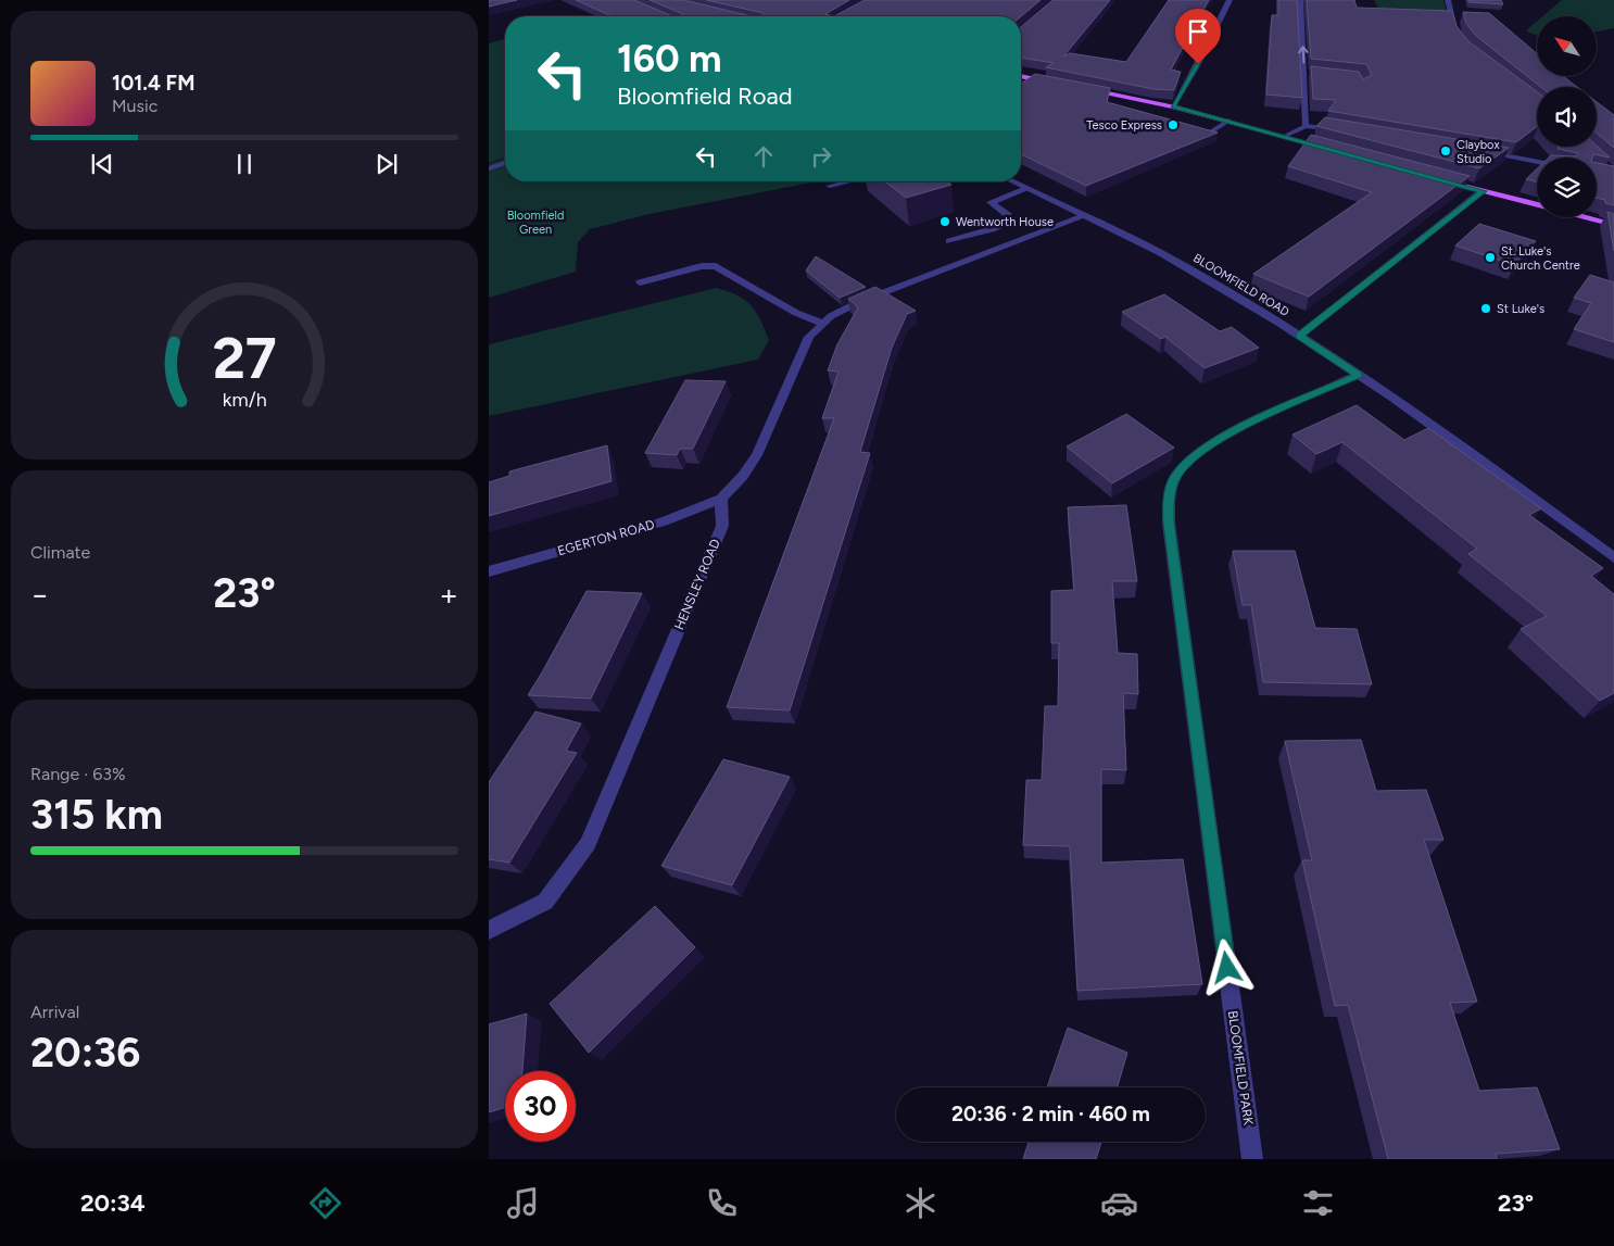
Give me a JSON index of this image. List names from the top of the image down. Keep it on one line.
{"streets":{"street":["BLOOMFIELD ROAD","EGERTON ROAD","HENSLEY ROAD","BLOOMFIELD PARK"]},"crossings":[["BLOOMFIELD ROAD","BLOOMFIELD PARK"],["EGERTON ROAD","HENSLEY ROAD"]],"parks":["Bloomfield Green"],"places":["Tesco Express","Claybox Studio","Wentworth House","St. Luke's Church Centre","St Luke's"],"north":"top left","page":{"turn":["160 m","Bloomfield Road"],"song":["101.4 FM","Music"],"tile":["Climate",["Range · 63%","315 km"],["Arrival","20:36"]],"heat":["−","23°","+"],"limit":"30","trip":"20:36 · 2 min · 460 m","tabs":["20:34","23°"],"gauge":["27","km/h"]}}
